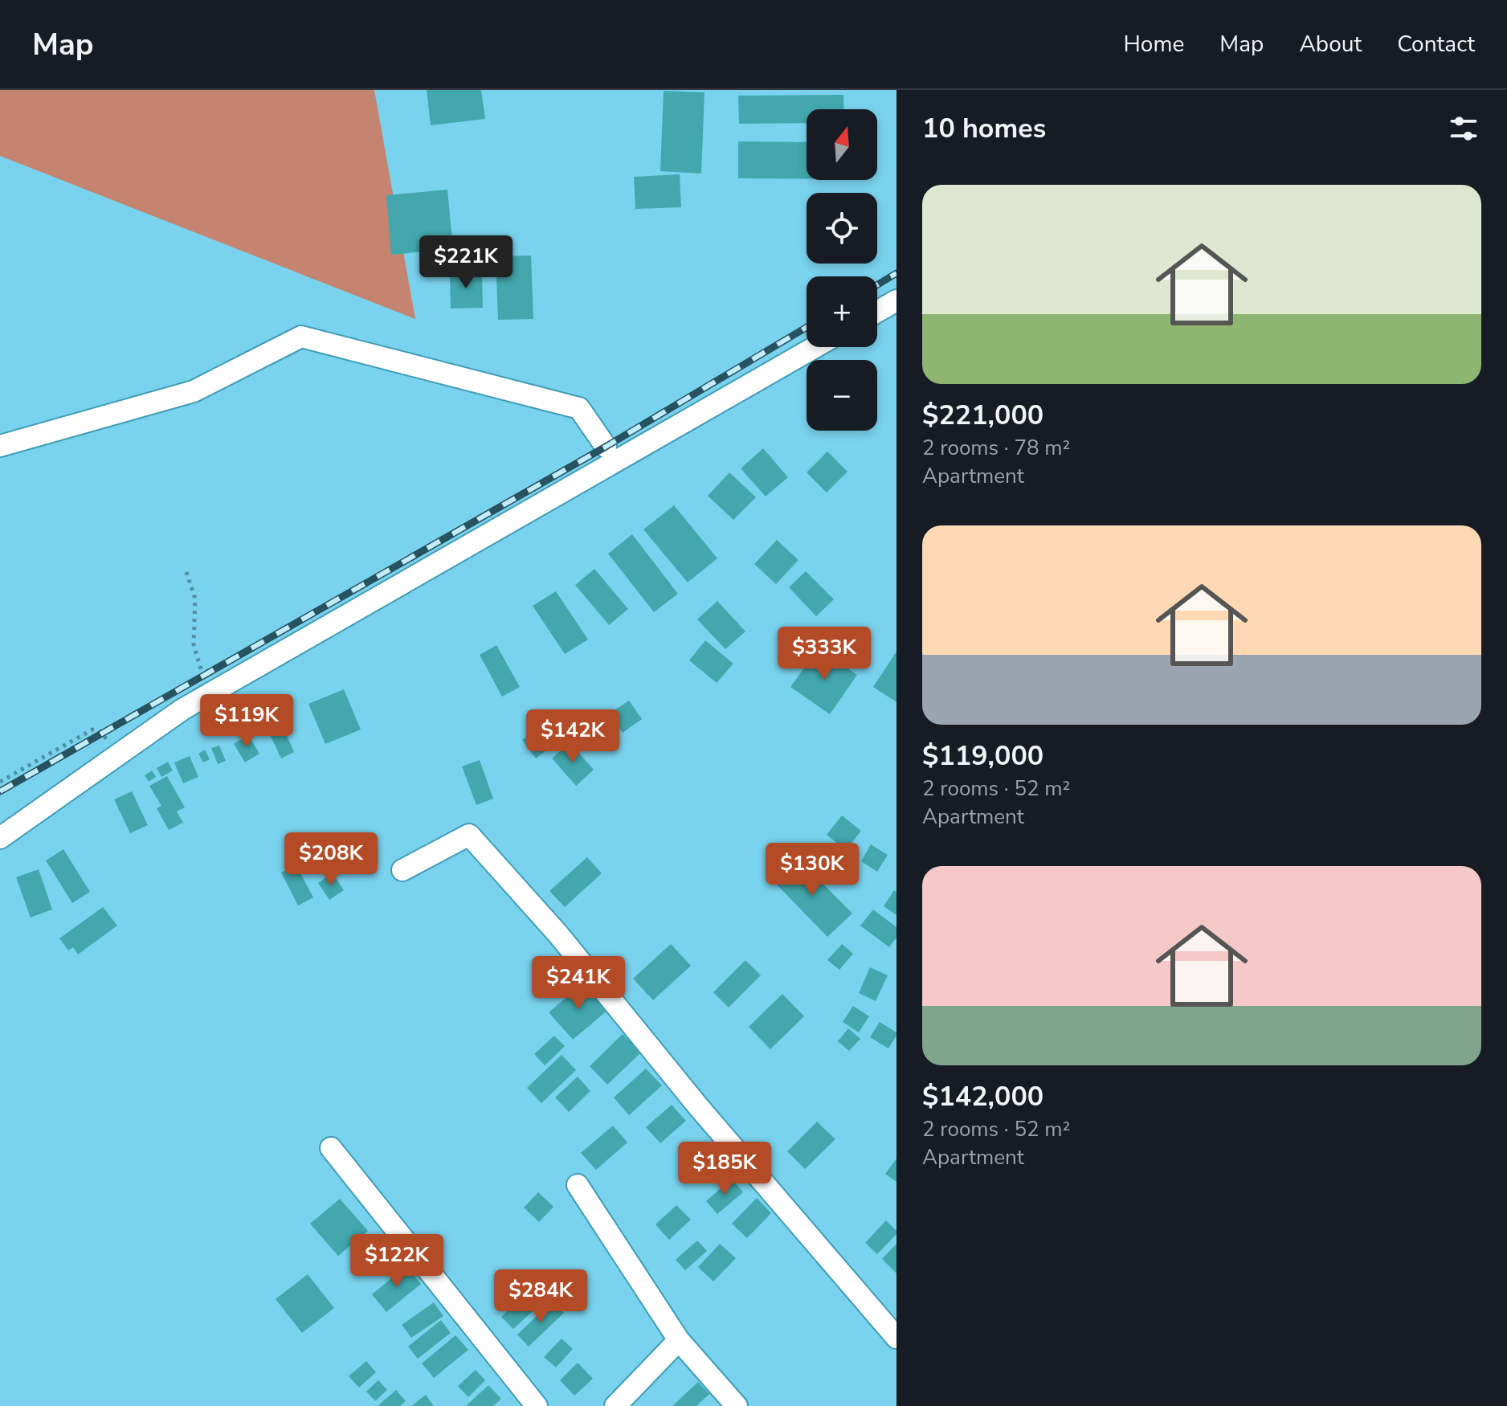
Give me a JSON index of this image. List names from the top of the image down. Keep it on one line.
{"north":"top","page":{"header":"Map","nav":["Home","Map","About","Contact"],"heading":"10 homes","map_buttons":["+","−"],"list":[{"name":"$221,000","note":"2 rooms · 78 m² · Apartment"},{"name":"$119,000","note":"2 rooms · 52 m² · Apartment"},{"name":"$142,000","note":"2 rooms · 52 m² · Apartment"}],"price":["$221K","$333K","$119K","$142K","$208K","$130K","$241K","$185K","$122K","$284K"]}}
